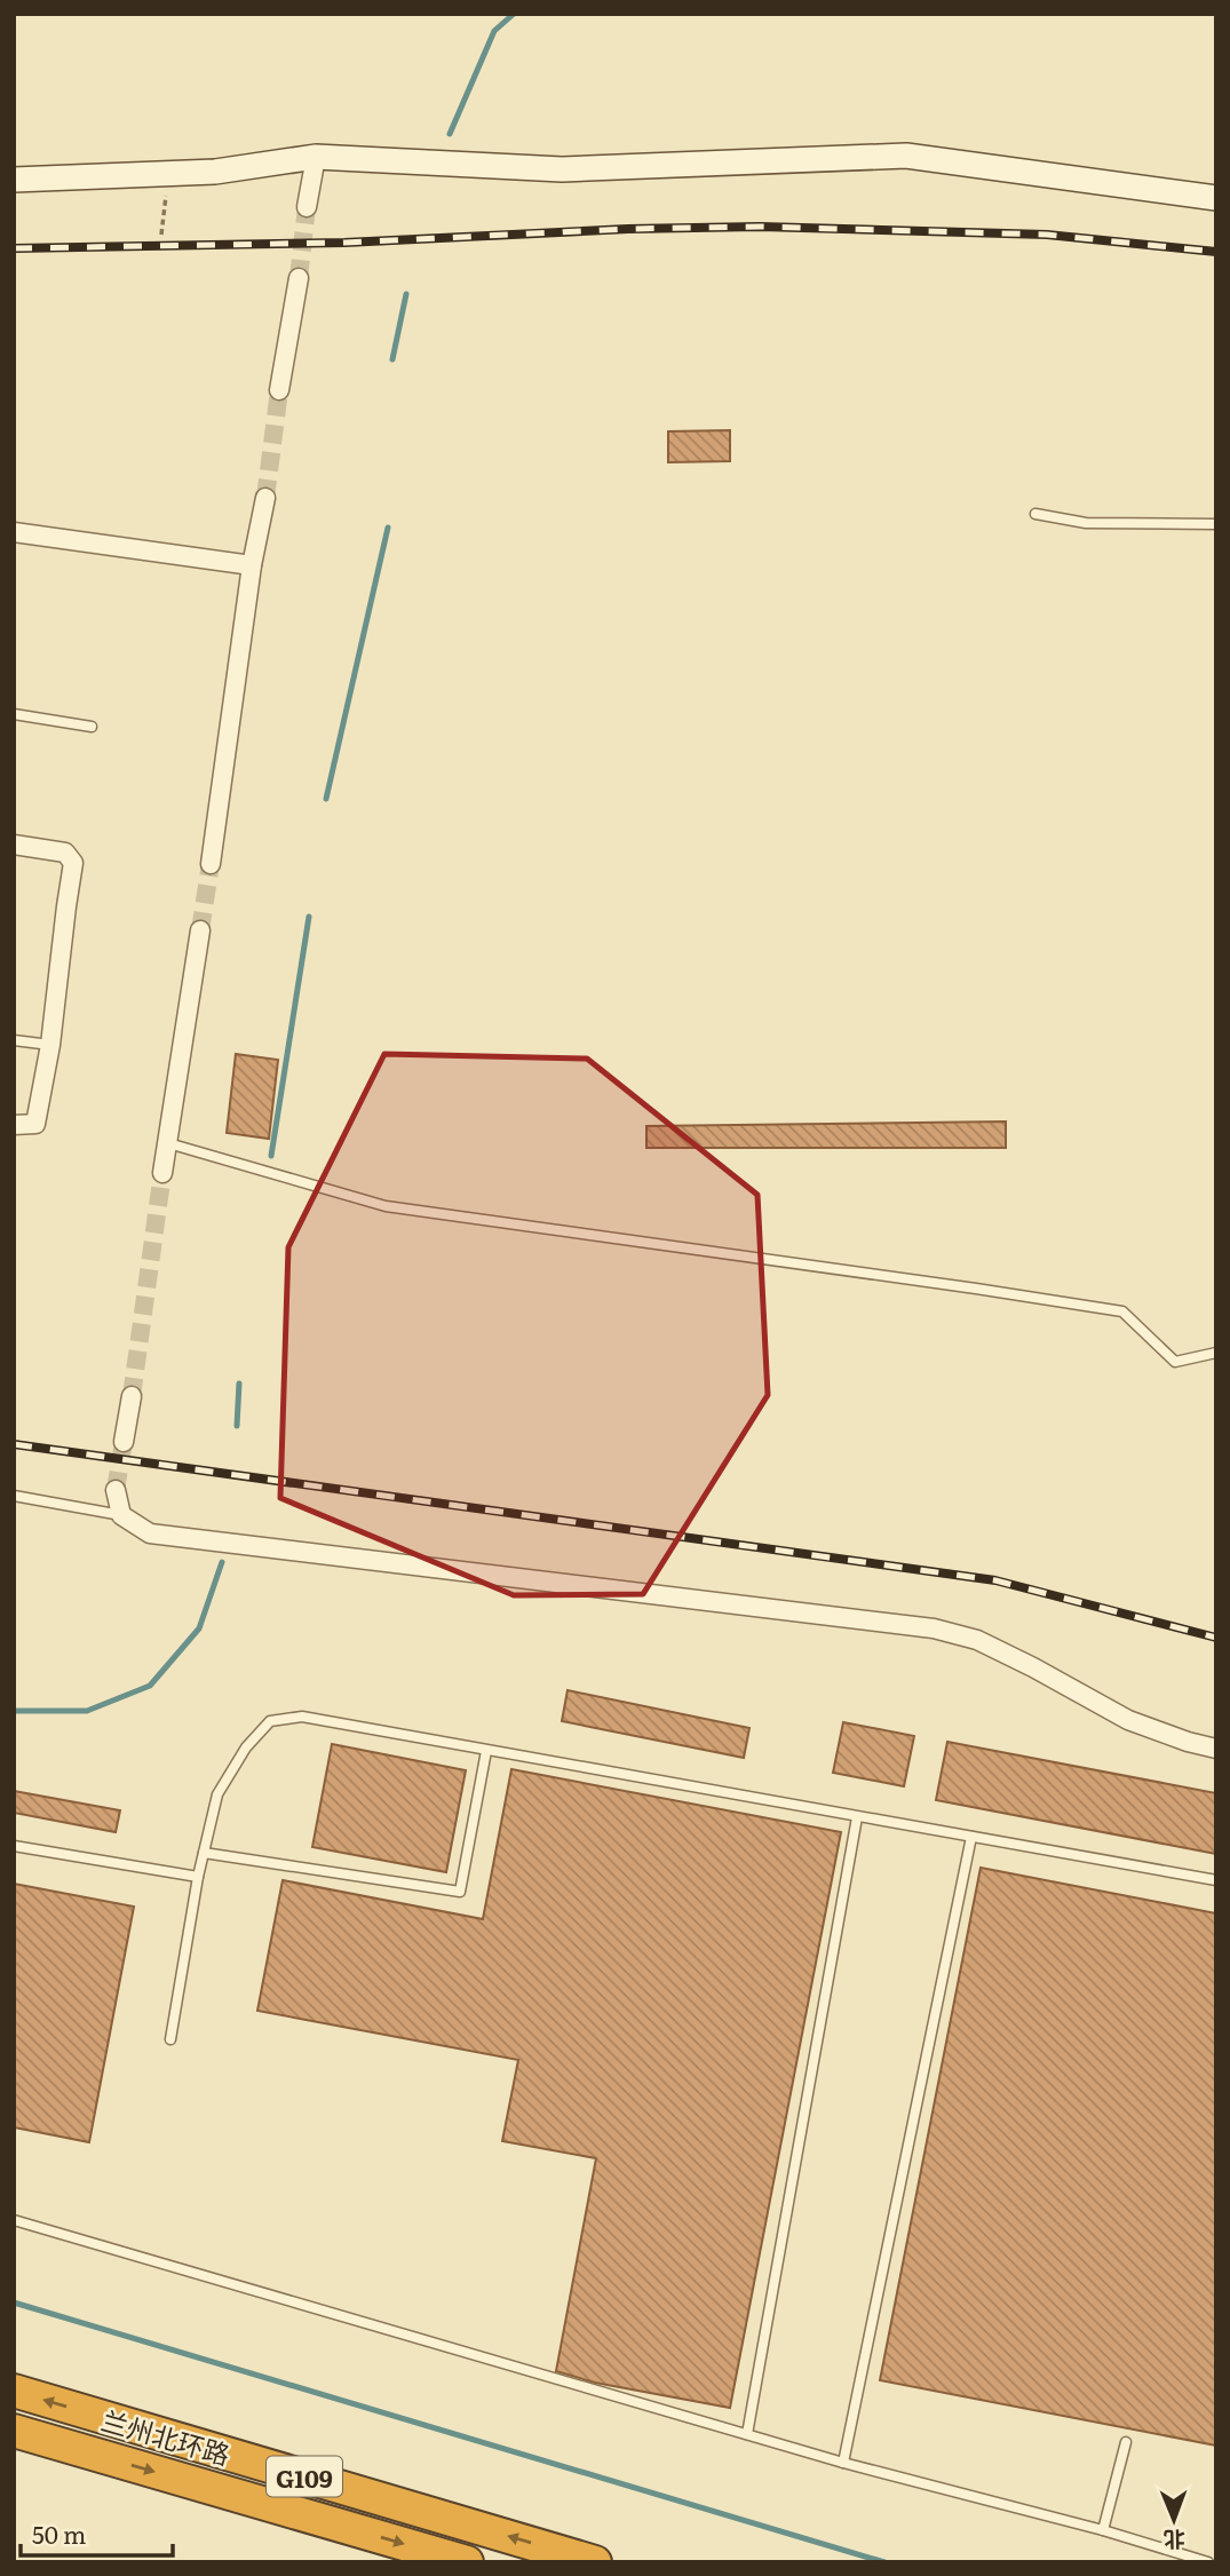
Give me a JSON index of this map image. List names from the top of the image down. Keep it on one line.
{"streets":{"highway":["兰州北环路","G109"]},"scale_bar":"50 m","north":"bottom"}
